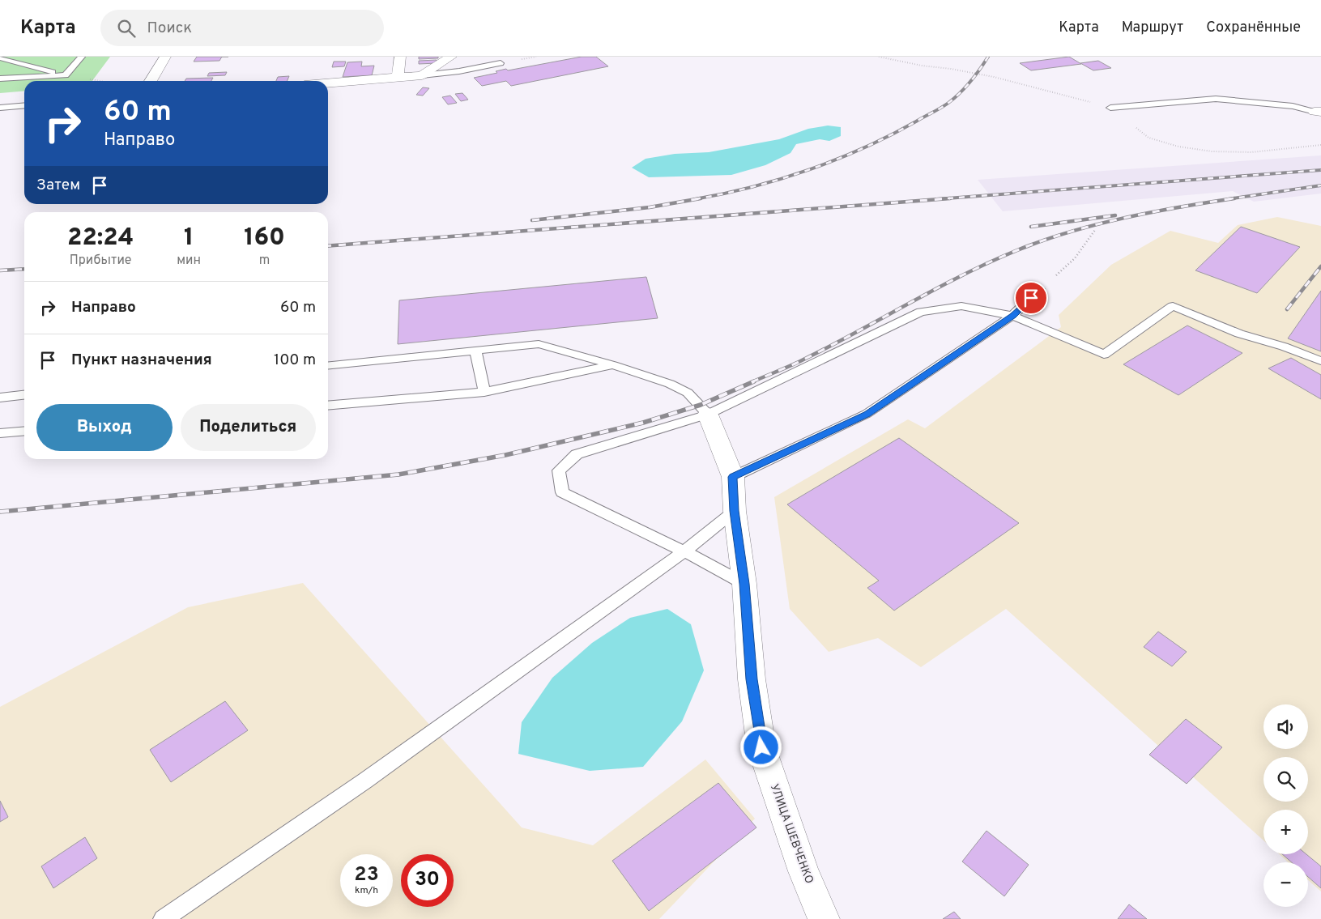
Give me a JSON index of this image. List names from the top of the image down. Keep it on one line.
{"streets":{"street":["УЛИЦА ШЕВЧЕНКО"]},"page":{"header":"Карта","search":"Поиск","nav":["Карта","Маршрут","Сохранённые"],"turn":["60 m","Направо"],"then":"Затем","eta":["22:24","Прибытие","1","мин","160","m"],"list":[{"name":"Направо","value":"60 m"},{"name":"Пункт назначения","value":"100 m"}],"buttons":["Выход","Поделиться"],"map_buttons":["+","−"],"speed":"23 km/h","limit":"30"}}
